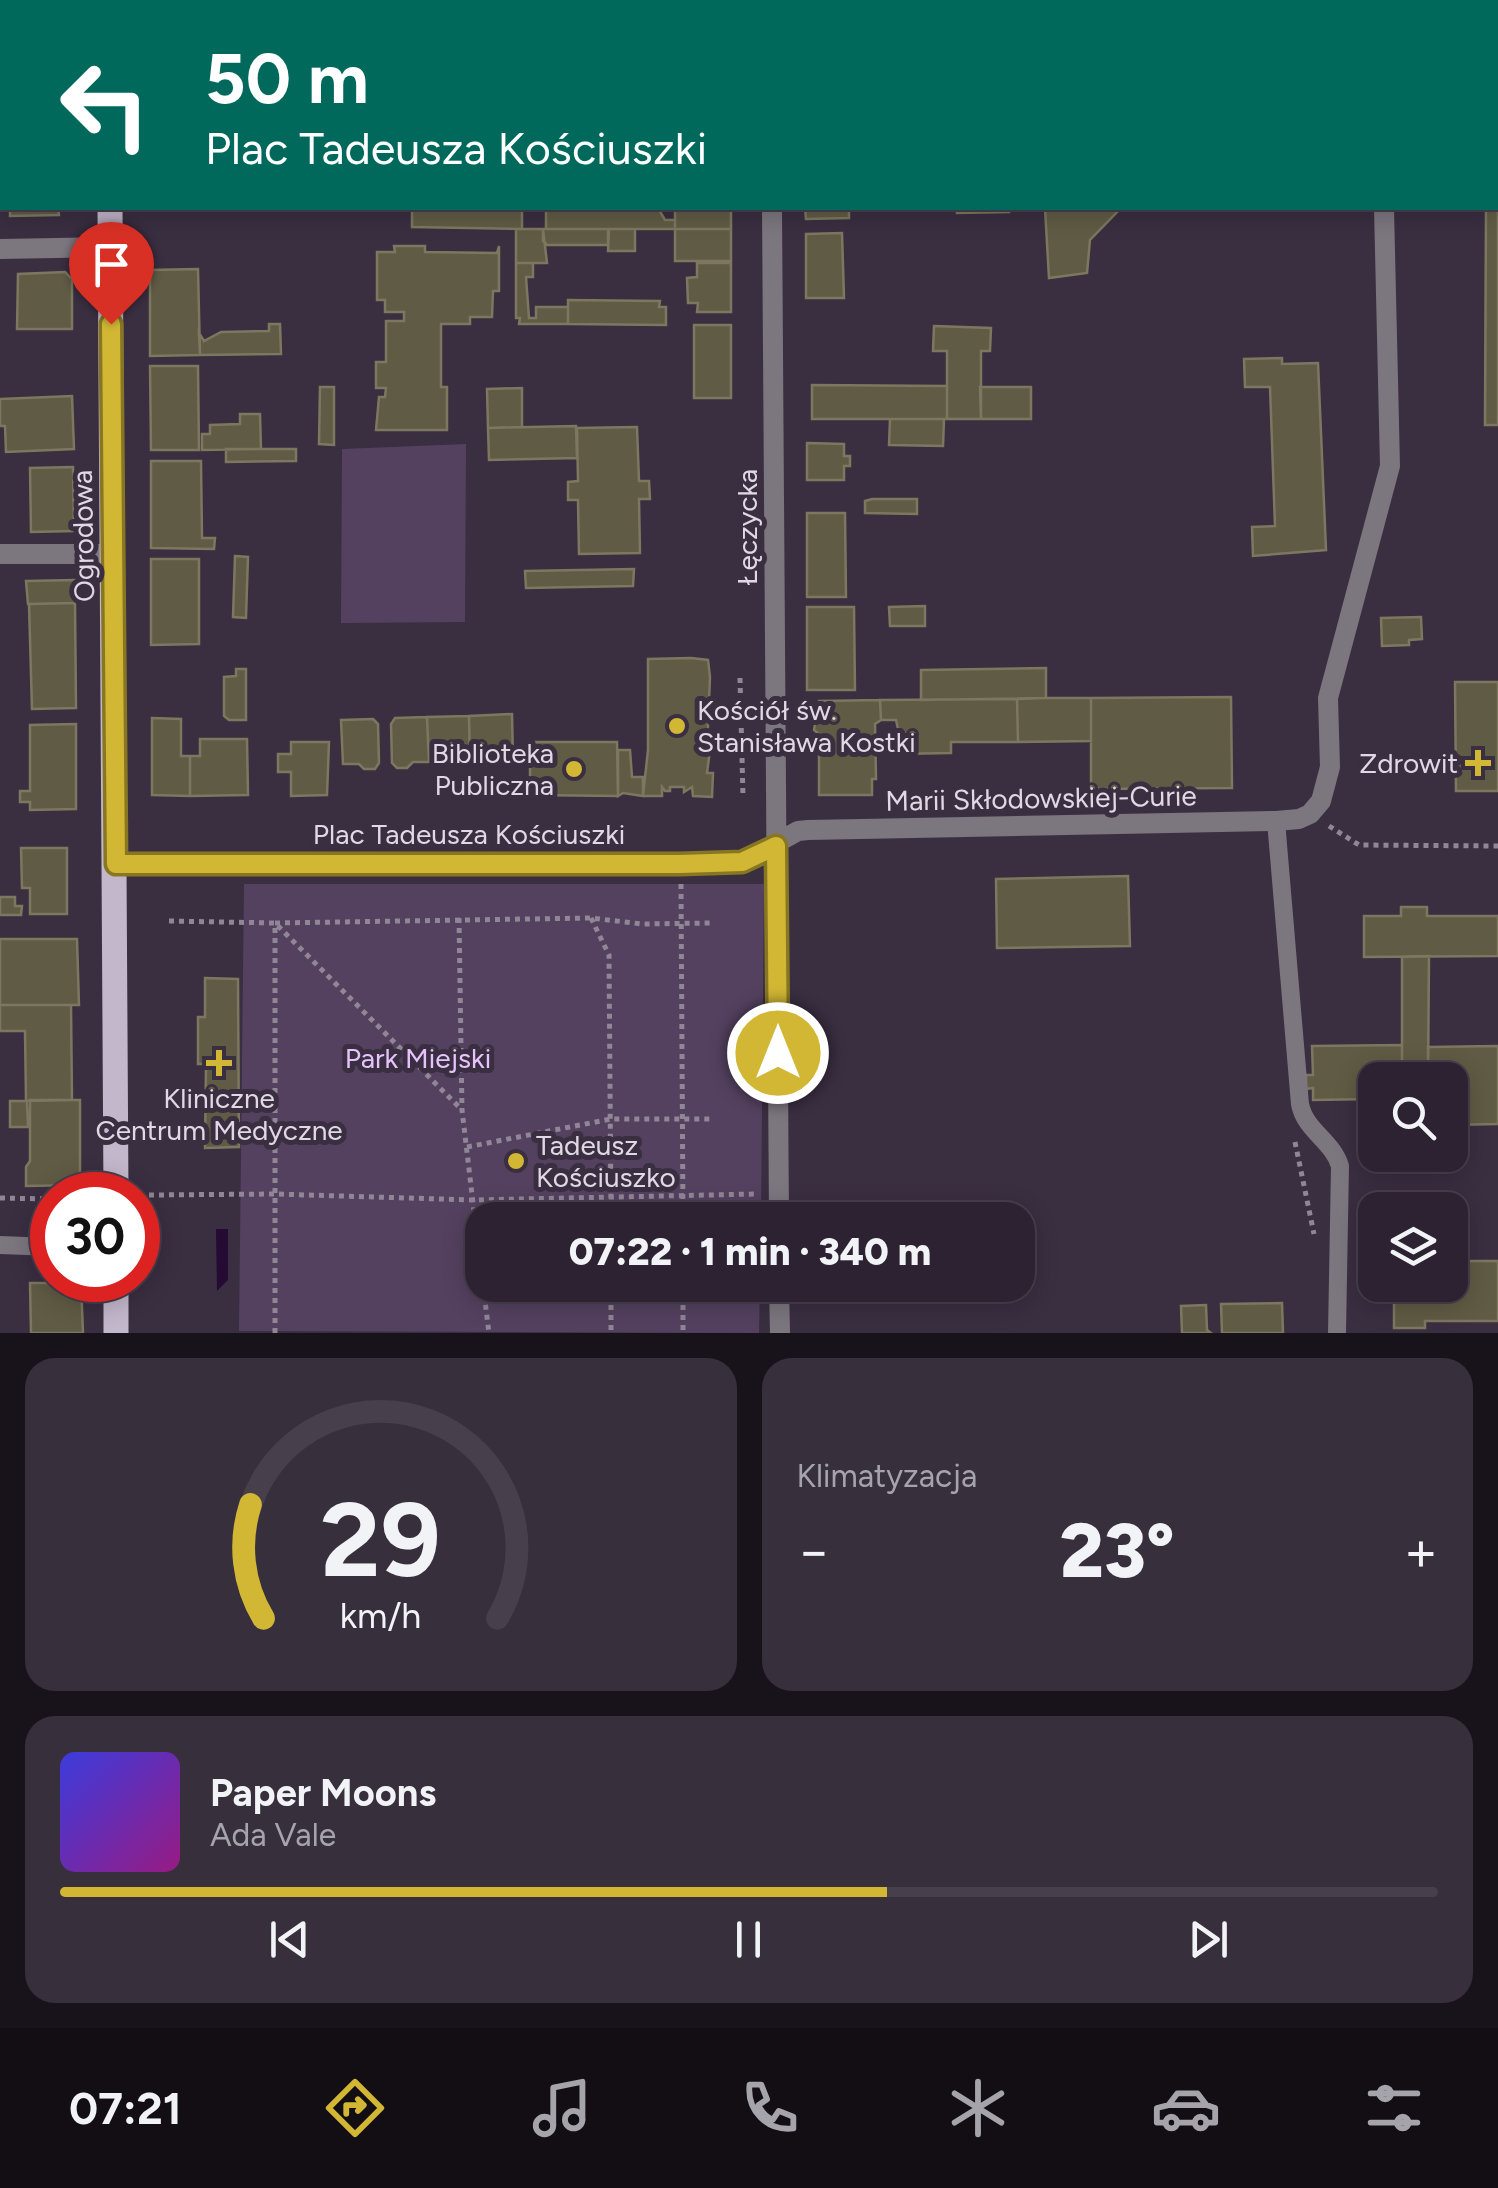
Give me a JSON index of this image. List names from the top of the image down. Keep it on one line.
{"streets":{"main road":["Ogrodowa"],"street":["Łęczycka","Marii Skłodowskiej-Curie","Plac Tadeusza Kościuszki"]},"crossings":[["Łęczycka","Marii Skłodowskiej-Curie"],["Łęczycka","Plac Tadeusza Kościuszki"],["Ogrodowa","Plac Tadeusza Kościuszki"],["Marii Skłodowskiej-Curie","Plac Tadeusza Kościuszki"]],"parks":["Park Miejski"],"places":{"other":["Kościół św. Stanisława Kostki","Biblioteka Publiczna","Tadeusz Kościuszko"],"health":["Zdrowit","Kliniczne Centrum Medyczne"]},"page":{"turn":["50 m","Plac Tadeusza Kościuszki"],"limit":"30","trip":"07:22 · 1 min · 340 m","tile":"Klimatyzacja","heat":["−","23°","+"],"song":["Paper Moons","Ada Vale"],"tabs":"07:21","gauge":["29","km/h"]}}
